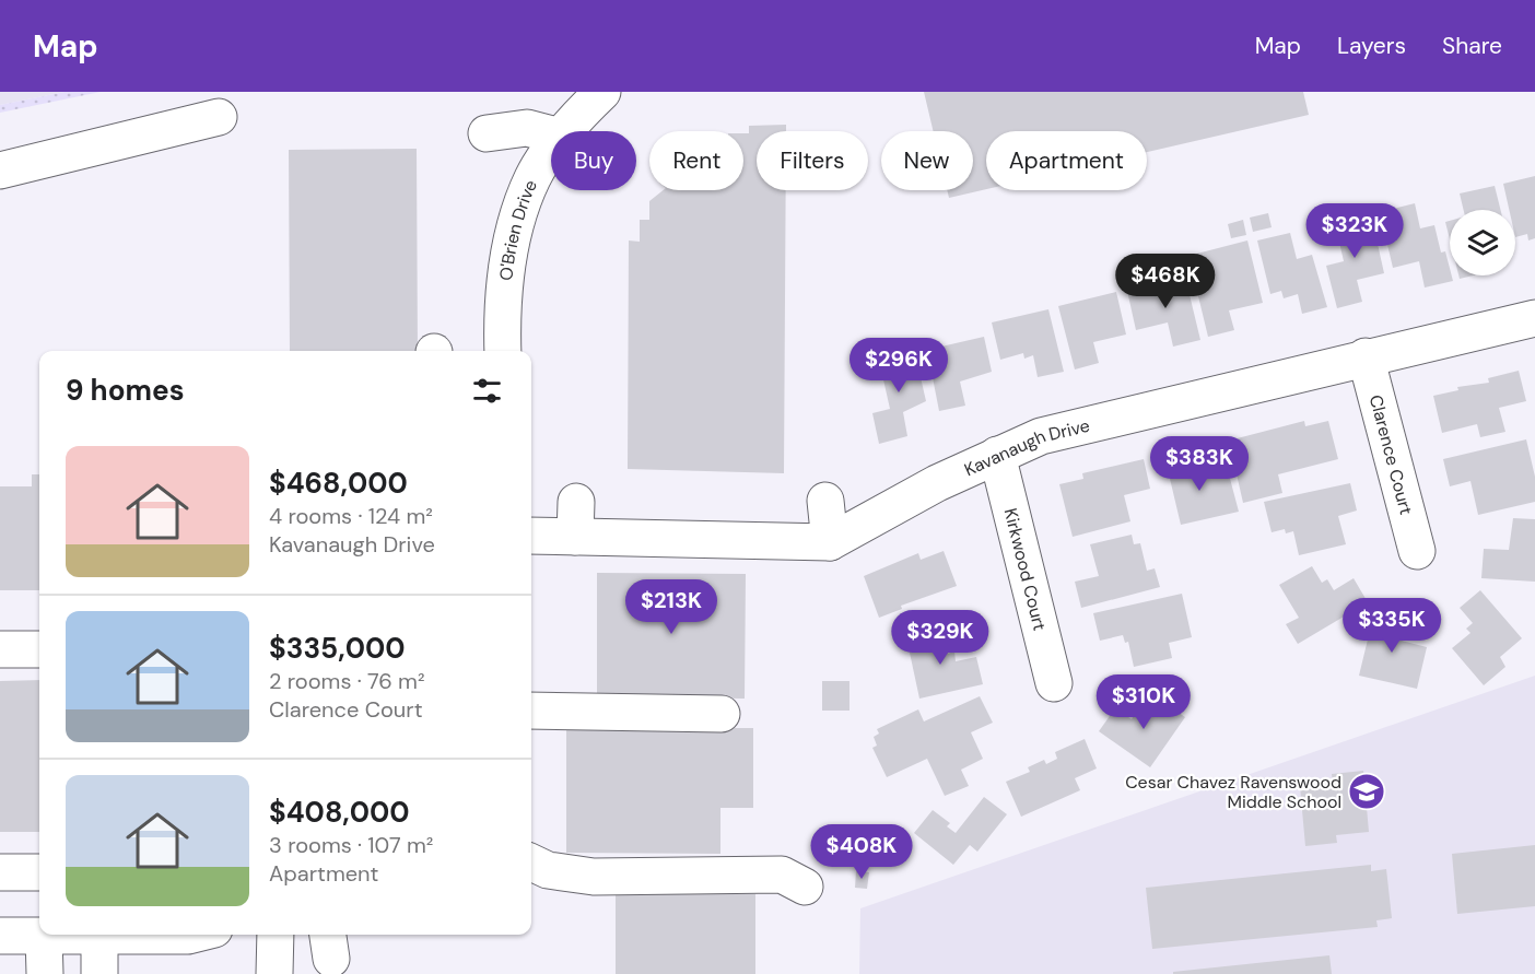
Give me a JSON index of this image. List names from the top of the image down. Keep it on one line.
{"streets":{"street":["O'Brien Drive","Kavanaugh Drive","Clarence Court","Kirkwood Court"]},"crossings":[["Kavanaugh Drive","Clarence Court"],["Kavanaugh Drive","Kirkwood Court"]],"places":{"school or university":["Cesar Chavez Ravenswood Middle School"]},"page":{"header":"Map","nav":["Map","Layers","Share"],"chip":["Buy","Rent","Filters","New","Apartment"],"price":["$323K","$468K","$296K","$383K","$213K","$335K","$329K","$310K","$408K"],"heading":"9 homes","list":[{"name":"$468,000","note":"4 rooms · 124 m² · Kavanaugh Drive"},{"name":"$335,000","note":"2 rooms · 76 m² · Clarence Court"},{"name":"$408,000","note":"3 rooms · 107 m² · Apartment"}]}}
